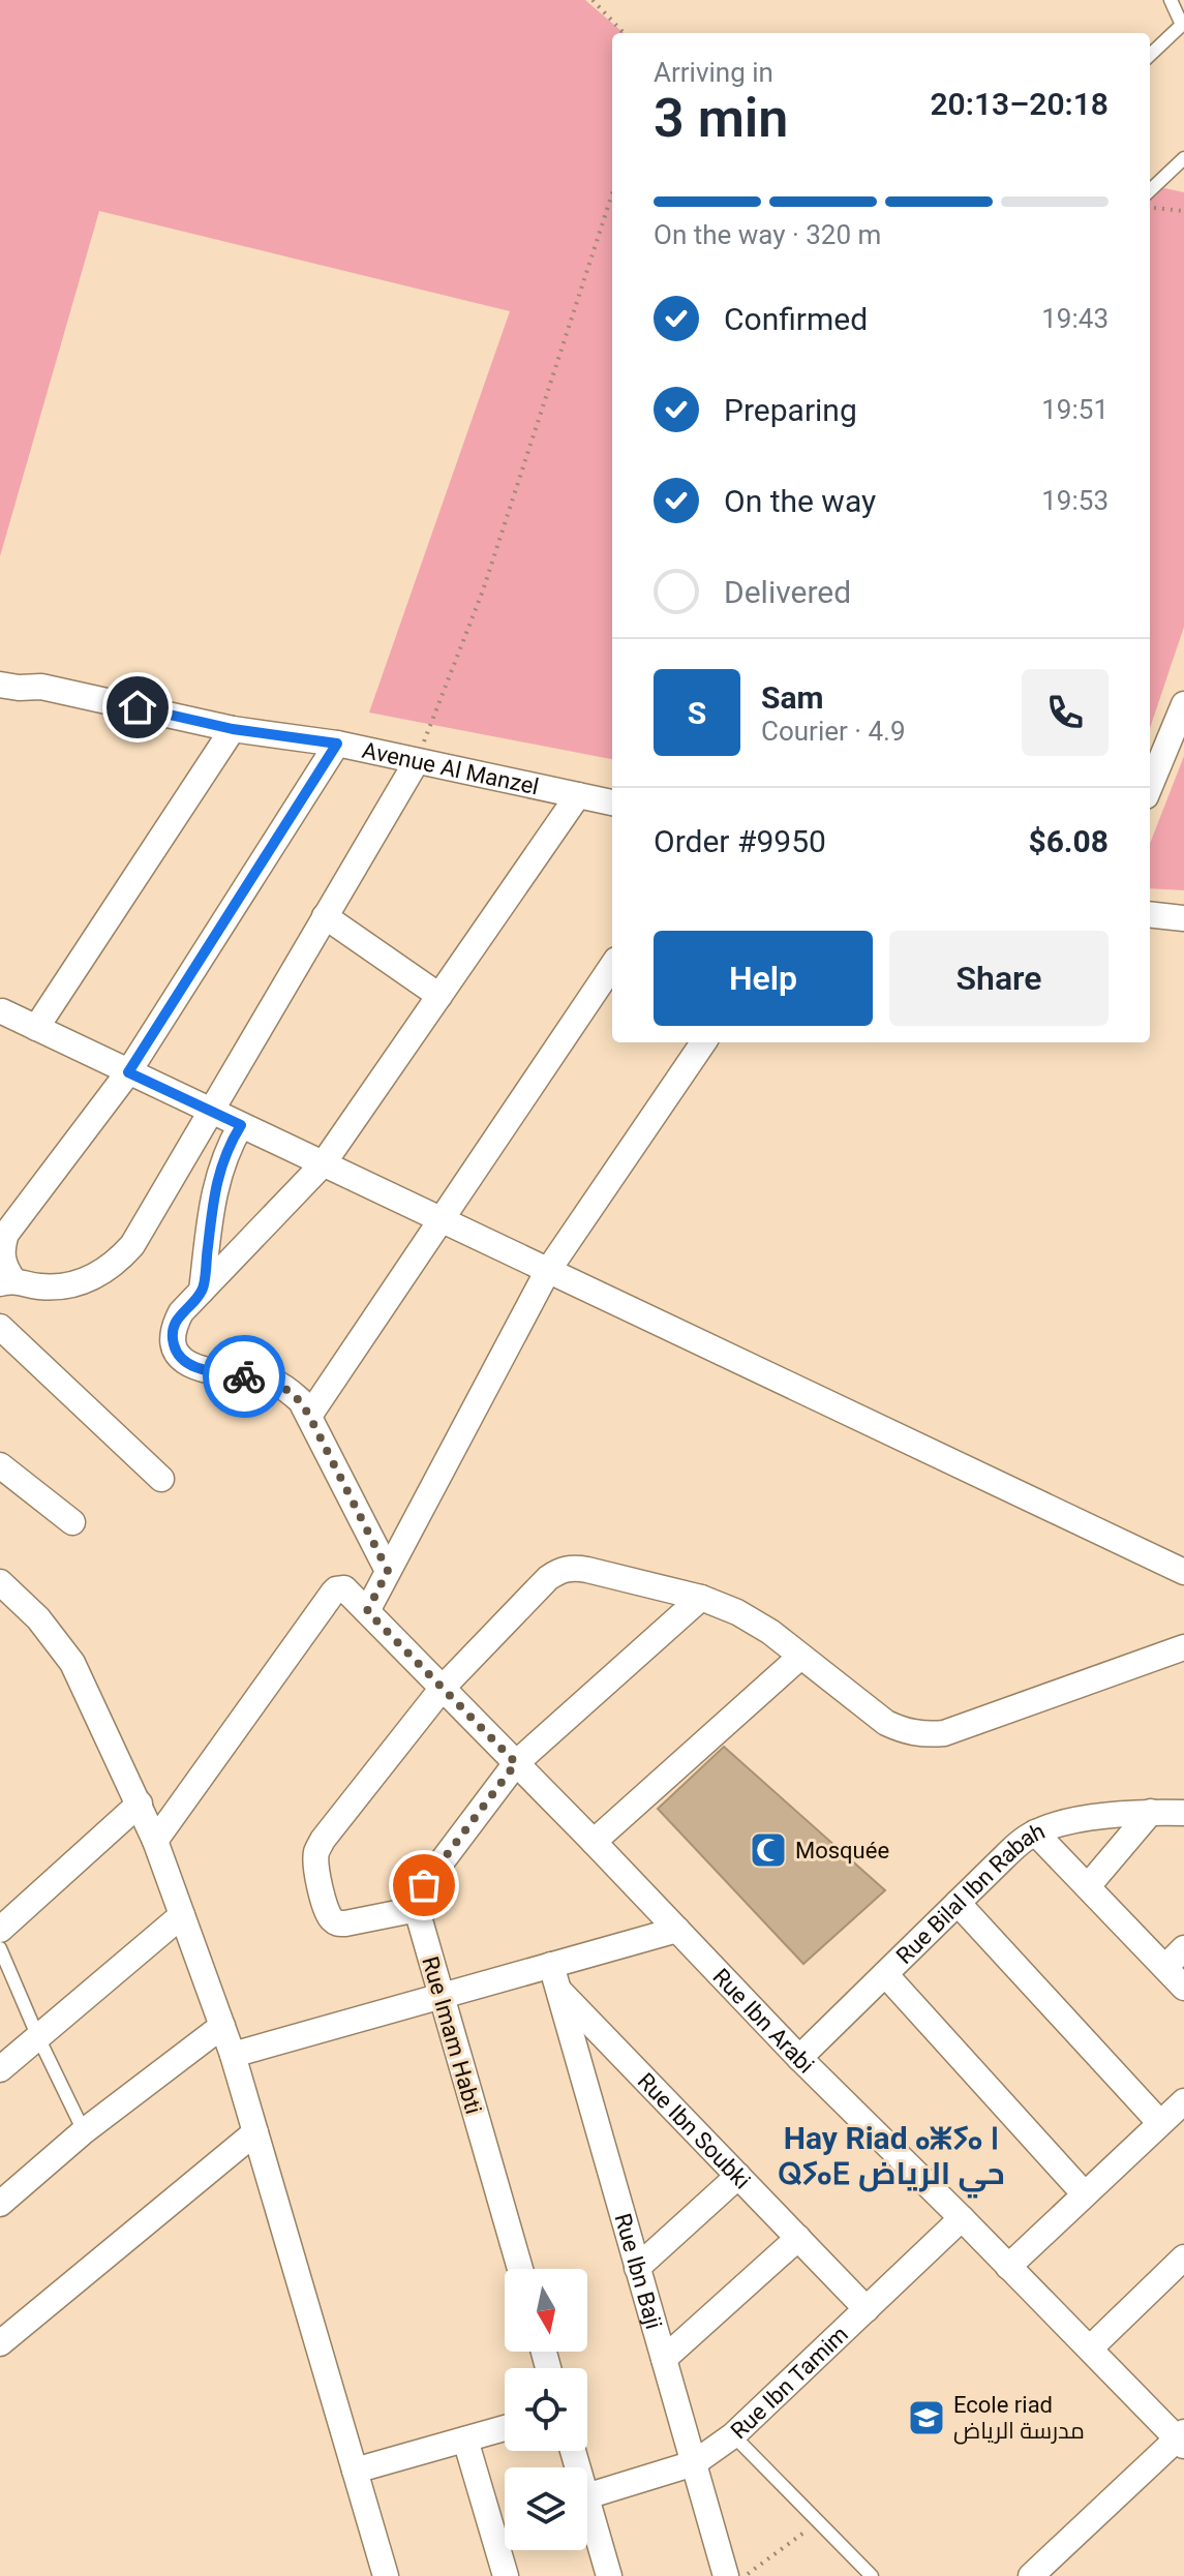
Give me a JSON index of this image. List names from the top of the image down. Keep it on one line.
{"streets":{"street":["Avenue Al Manzel","Rue Bilal Ibn Rabah","Rue Ibn Arabi","Rue Imam Habti","Rue Ibn Soubki","Rue Ibn Baji","Rue Ibn Tamim"]},"crossings":[["Rue Bilal Ibn Rabah","Rue Ibn Arabi"],["Rue Ibn Arabi","Rue Ibn Tamim"],["Rue Ibn Soubki","Rue Ibn Baji"],["Rue Ibn Soubki","Rue Ibn Tamim"],["Rue Ibn Baji","Rue Ibn Tamim"]],"districts":["Hay Riad ⴰⵥⵢⴰ ⵏ ⵕⵢⴰⴹ حي الرياض"],"places":{"mosque":["Mosquée"],"school or university":["Ecole riad مدرسة الرياض"]},"north":"bottom","page":{"heading":["3 min","Arriving in","20:13–20:18"],"panel":["Sam","Courier · 4.9","Order #9950","$6.08"],"bar":"On the way · 320 m","list":[["Confirmed","19:43"],["Preparing","19:51"],["On the way","19:53"],"Delivered"],"round":"S","buttons":["Help","Share"]}}
